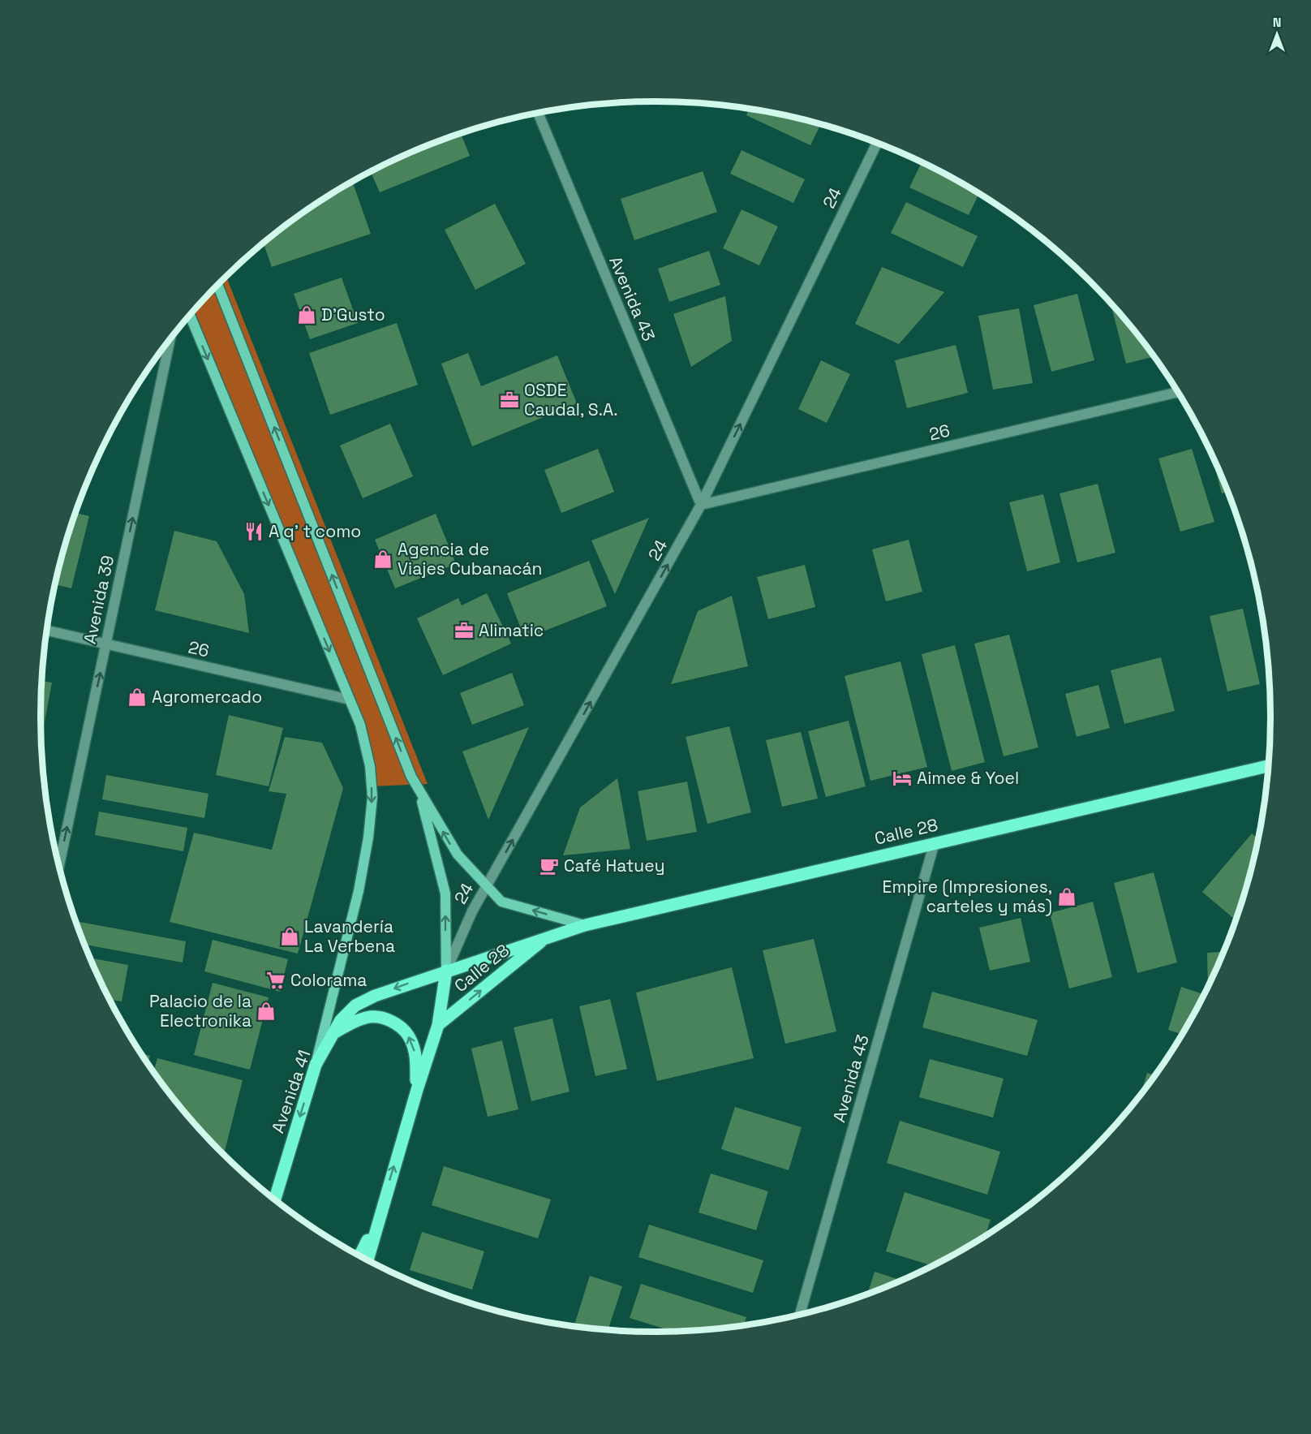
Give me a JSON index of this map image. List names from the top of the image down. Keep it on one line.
{"streets":{"main road":["Calle 28","Avenida 41"],"street":["24","Avenida 43","26","Avenida 39"]},"crossings":[["24","Avenida 43"],["24","26"],["24","Calle 28"],["24","Avenida 41"],["Avenida 43","26"],["Avenida 43","Calle 28"],["26","Avenida 39"],["Calle 28","Avenida 41"]],"one_way":["24","Avenida 39"],"places":{"shop":["D'Gusto","Agencia de Viajes Cubanacán","Agromercado","Empire (Impresiones, carteles y más)","Lavandería La Verbena","Palacio de la Electronika"],"office":["OSDE Caudal, S.A.","Alimatic"],"restaurant":["A q' t como"],"hotel":["Aimee & Yoel"],"cafe":["Café Hatuey"],"supermarket":["Colorama"]},"north":"top"}
